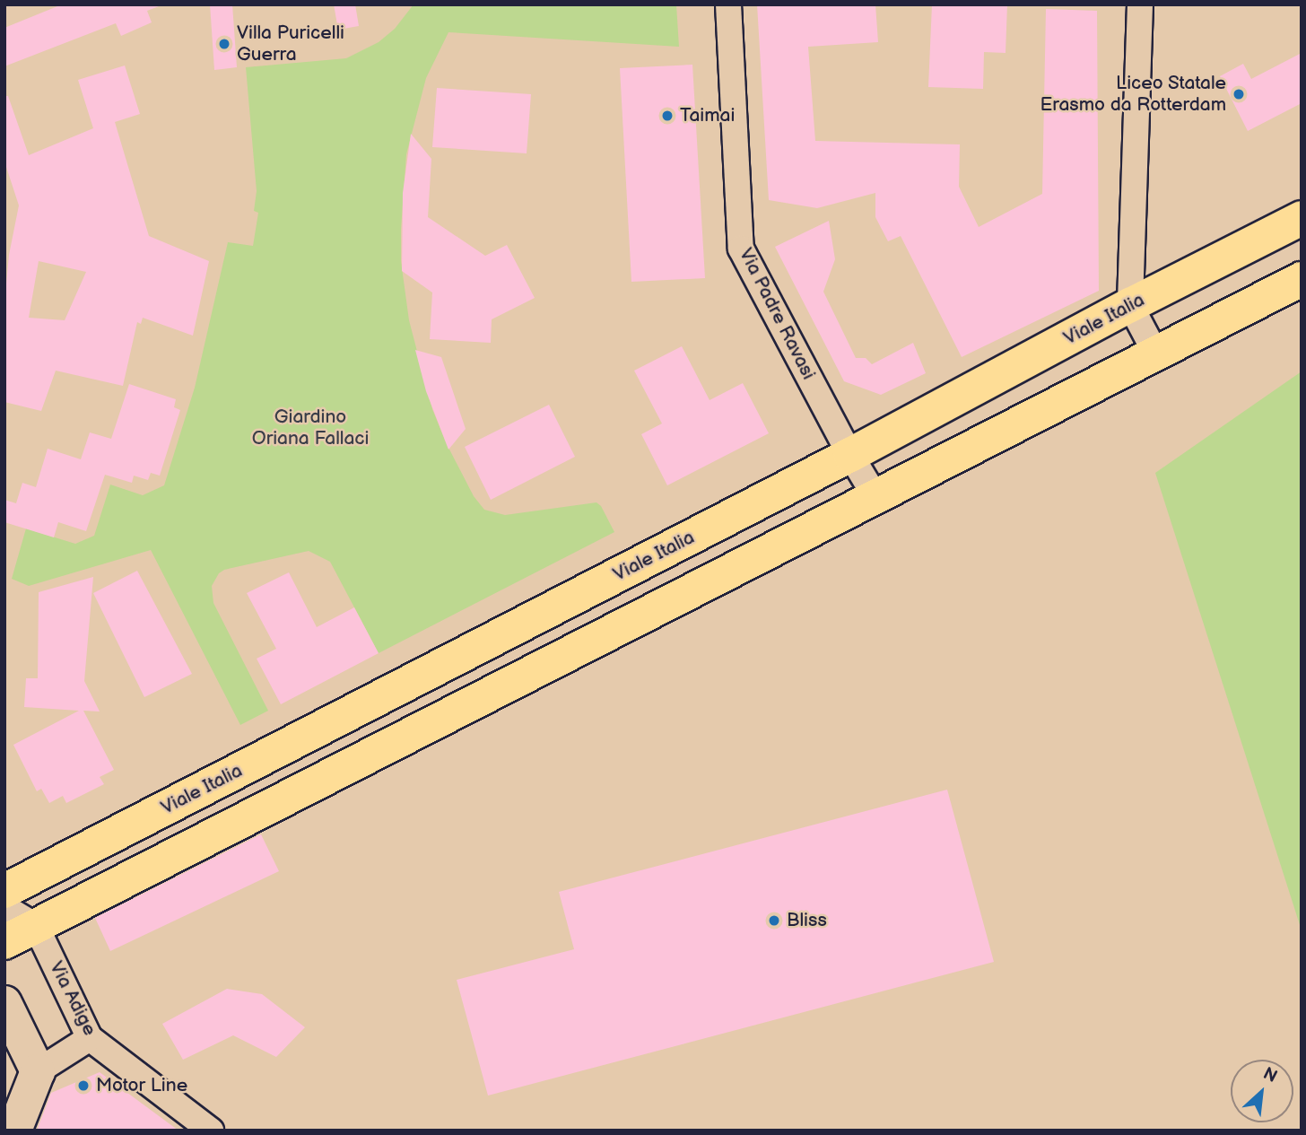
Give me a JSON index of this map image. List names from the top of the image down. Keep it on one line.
{"streets":{"main road":["Viale Italia"],"street":["Via Padre Ravasi","Via Adige"]},"crossings":[["Via Padre Ravasi","Viale Italia"]],"parks":["Giardino Oriana Fallaci"],"places":["Villa Puricelli Guerra","Liceo Statale Erasmo da Rotterdam","Taimai","Bliss","Motor Line"],"north":"top right"}
